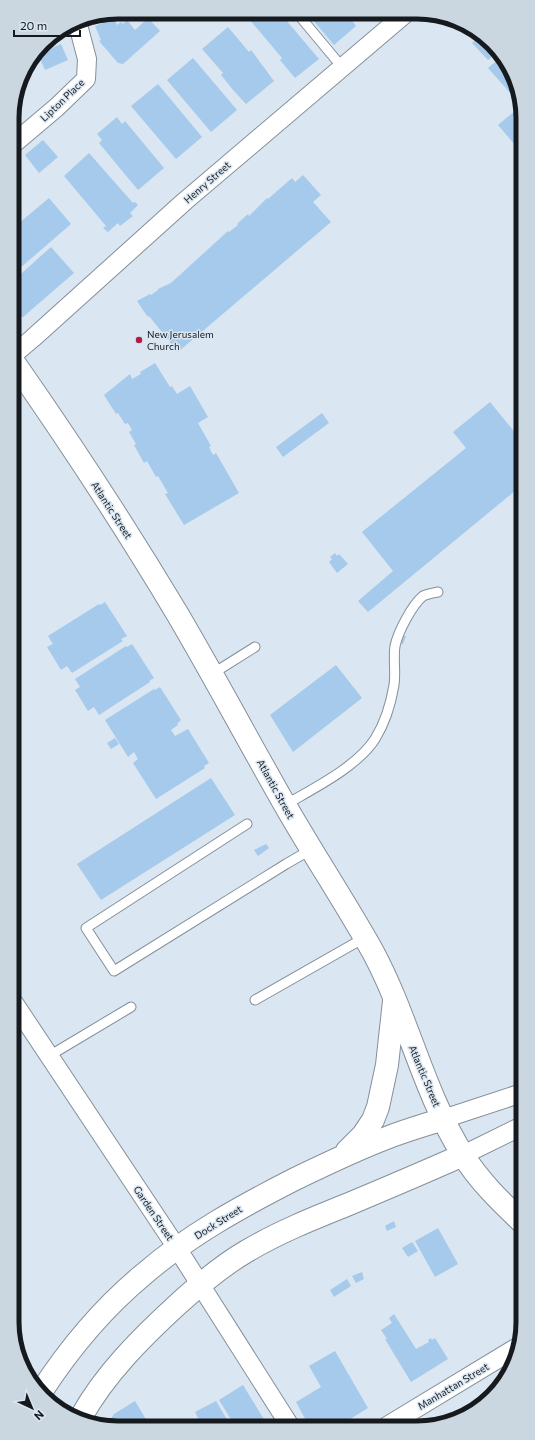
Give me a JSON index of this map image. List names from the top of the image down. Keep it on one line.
{"streets":{"street":["Lipton Place","Henry Street","Atlantic Street","Garden Street","Dock Street","Manhattan Street"]},"crossings":[["Atlantic Street","Dock Street"],["Garden Street","Dock Street"]],"places":["New Jerusalem Church"],"scale_bar":"20 m","north":"bottom right"}
